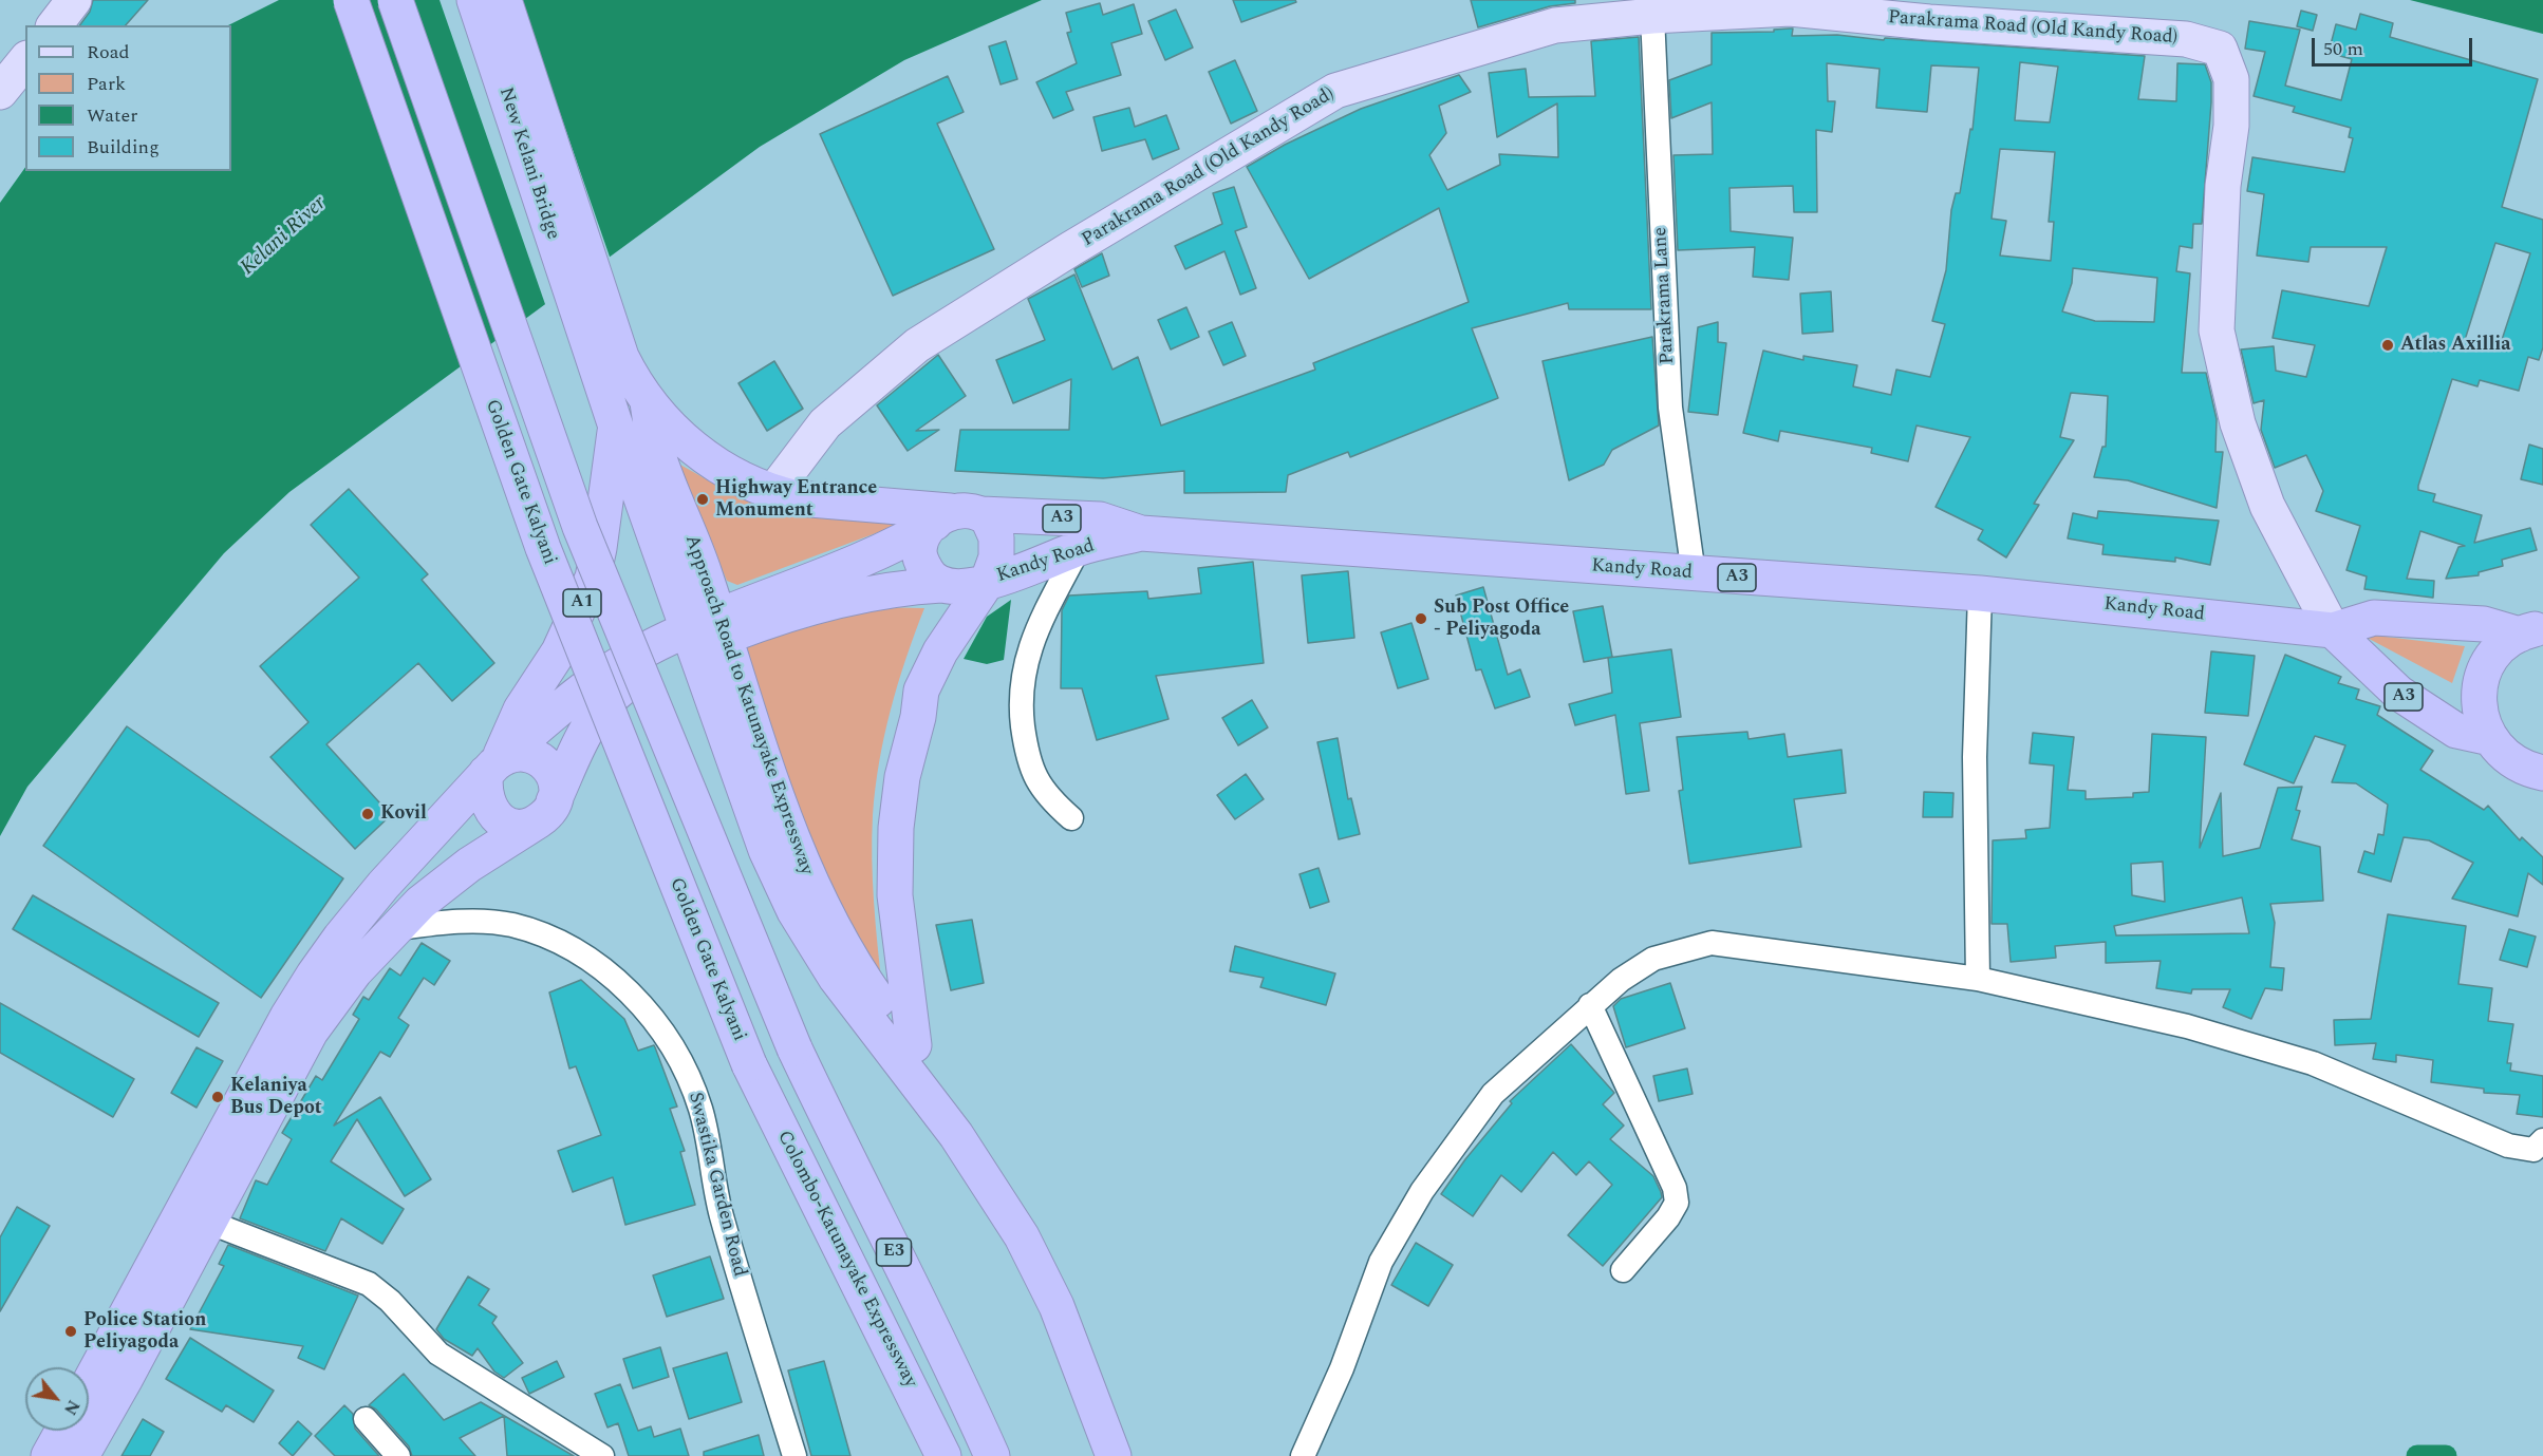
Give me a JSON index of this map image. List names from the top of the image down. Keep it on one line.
{"streets":{"highway":["New Kelani Bridge","Golden Gate Kalyani","A3","Kandy Road","A1","Approach Road to Katunayake Expressway","E3","Colombo-Katunayake Expressway"],"main road":["Parakrama Road (Old Kandy Road)"],"street":["Parakrama Lane","Swastika Garden Road"]},"crossings":[["Parakrama Road (Old Kandy Road)","Parakrama Lane"],["Parakrama Road (Old Kandy Road)","A3"],["Parakrama Road (Old Kandy Road)","Kandy Road"],["Parakrama Road (Old Kandy Road)","A1"],["New Kelani Bridge","A1"],["Parakrama Lane","Kandy Road"],["Golden Gate Kalyani","Colombo-Katunayake Expressway"],["A3","Kandy Road"],["Kandy Road","A1"],["A1","Approach Road to Katunayake Expressway"]],"water":["Kelani River"],"places":["Atlas Axillia","Highway Entrance Monument","Sub Post Office - Peliyagoda","Kovil","Kelaniya Bus Depot","Police Station Peliyagoda"],"legend":["Road","Park","Water","Building"],"scale_bar":"50 m","north":"bottom right"}
